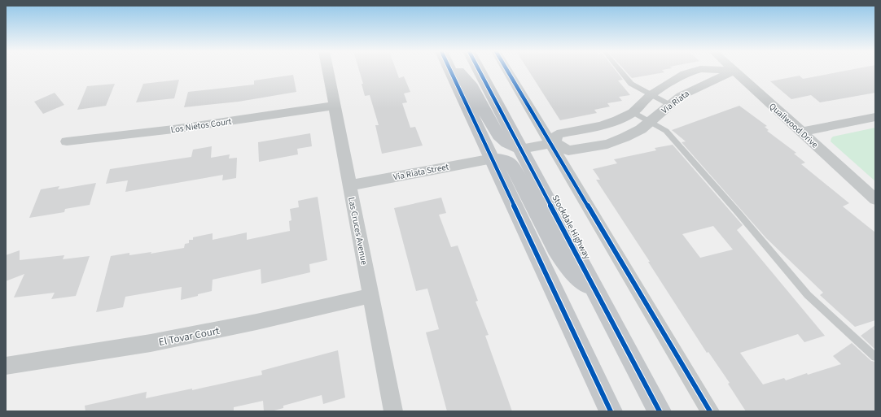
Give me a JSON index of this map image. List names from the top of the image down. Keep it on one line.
{"streets":{"main road":["Stockdale Highway"],"street":["Via Riata","Los Nietos Court","Quailwood Drive","Via Riata Street","Las Cruces Avenue","El Tovar Court"]},"crossings":[["Via Riata","Quailwood Drive"],["Los Nietos Court","Las Cruces Avenue"],["Via Riata Street","Las Cruces Avenue"],["Las Cruces Avenue","El Tovar Court"]]}
